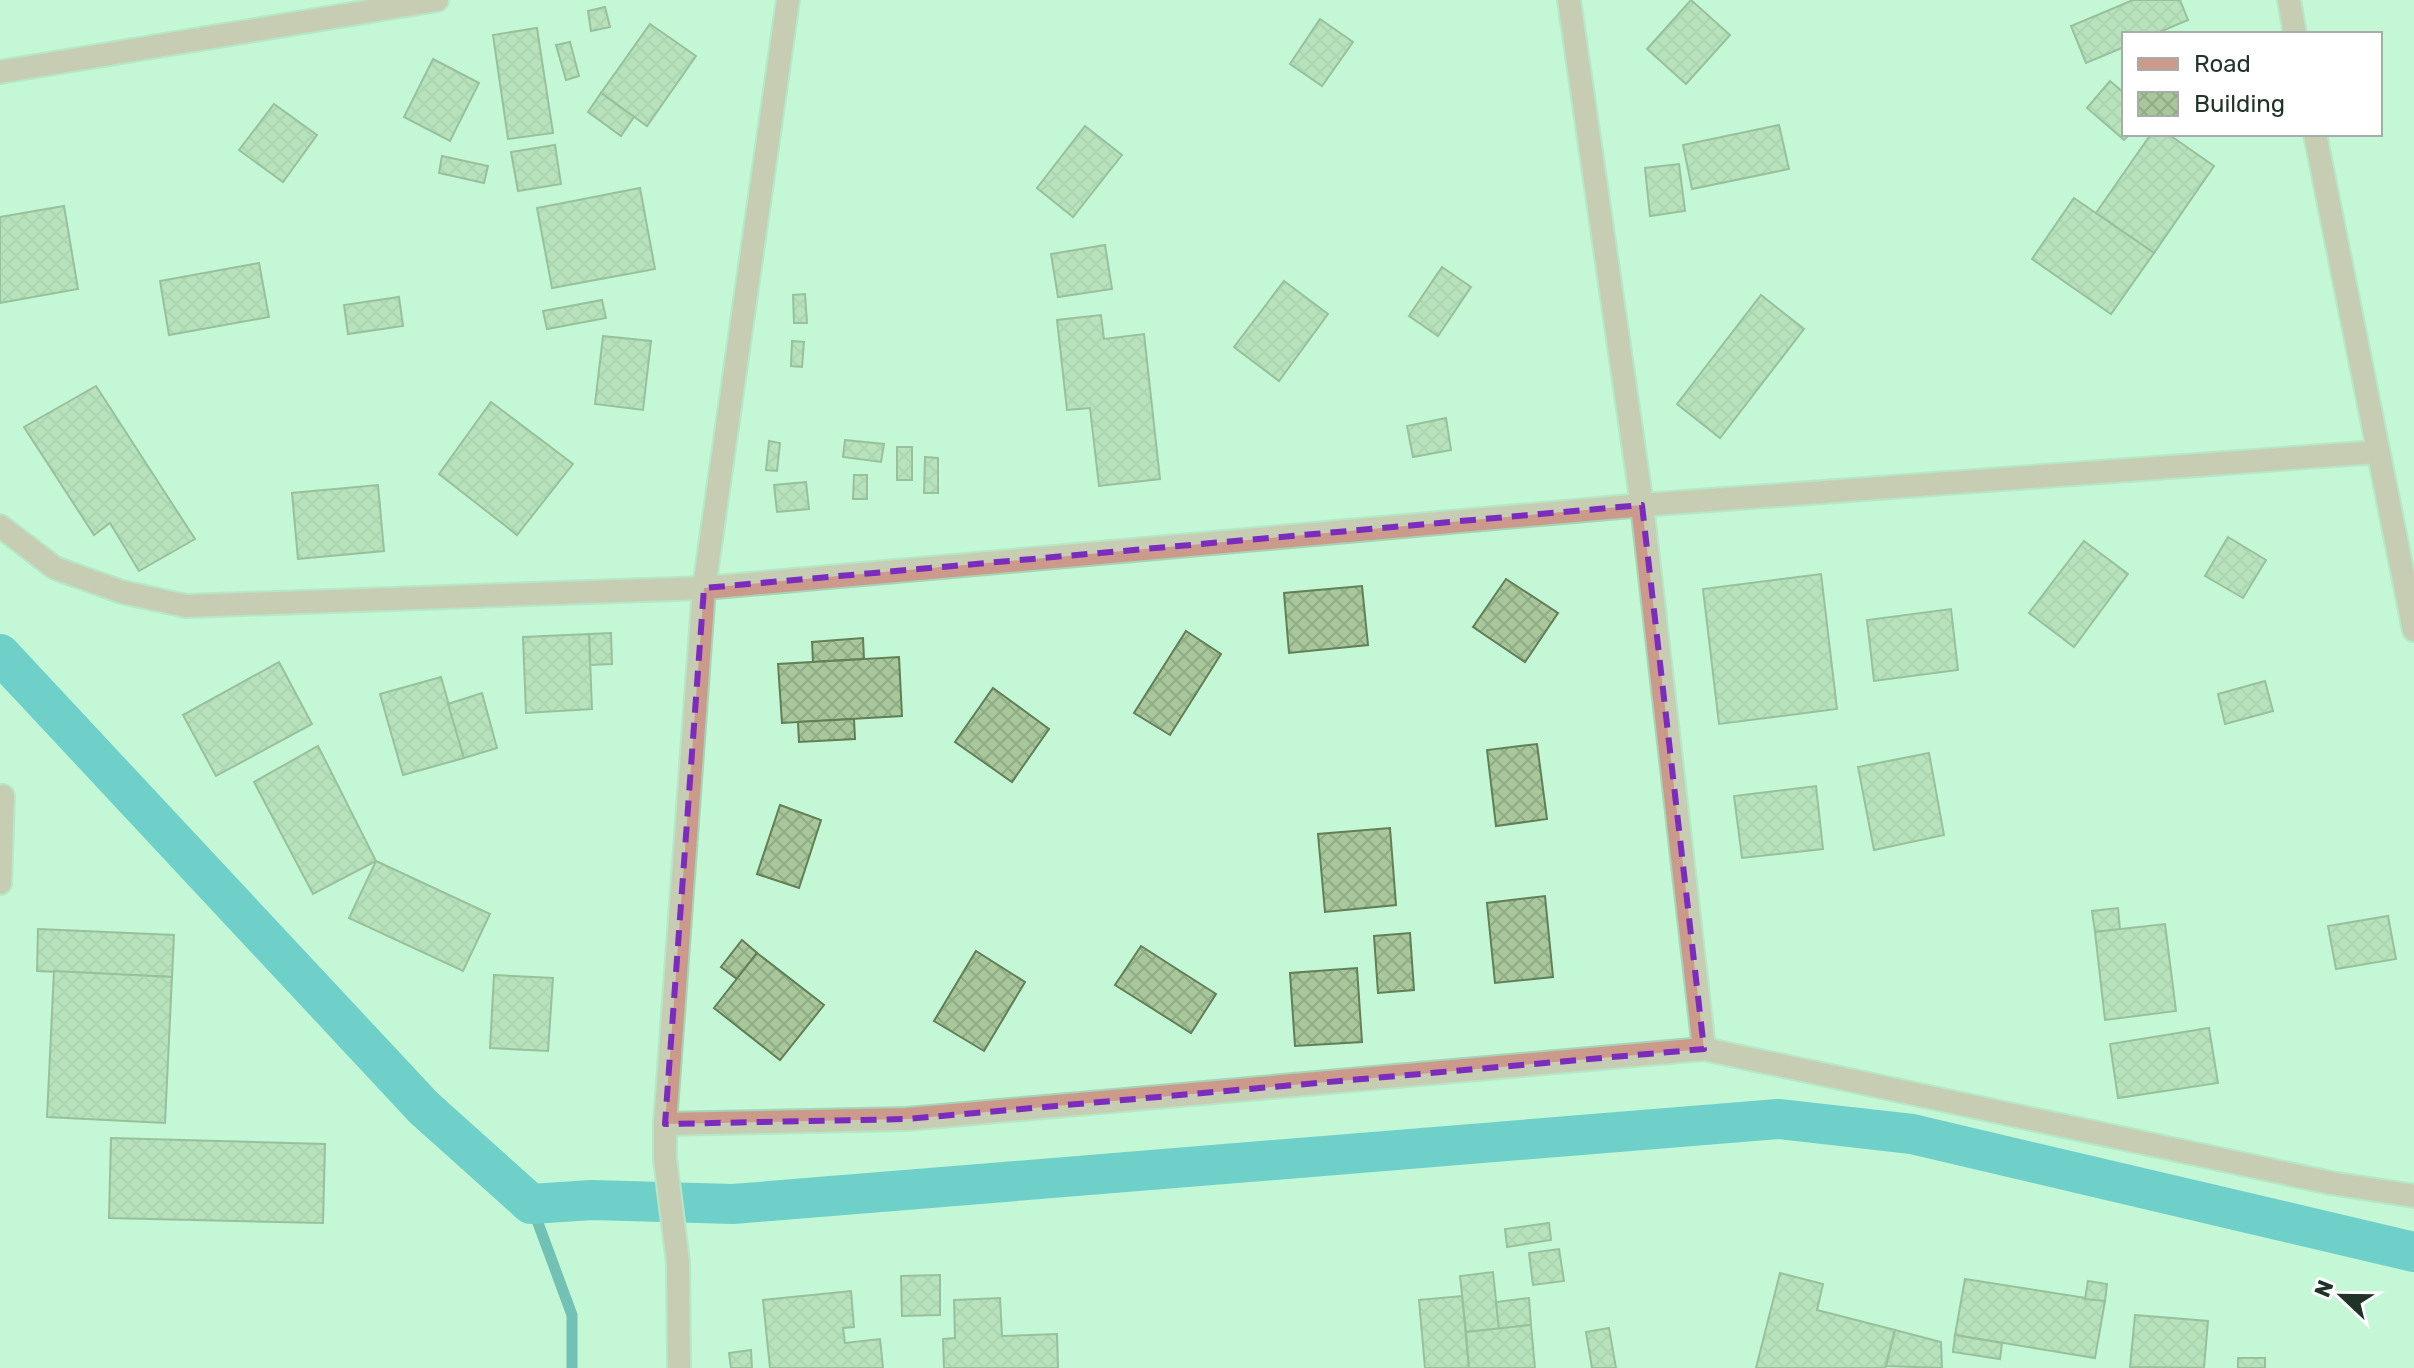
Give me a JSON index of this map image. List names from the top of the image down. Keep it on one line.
{"legend":["Road","Building"],"north":"left"}
